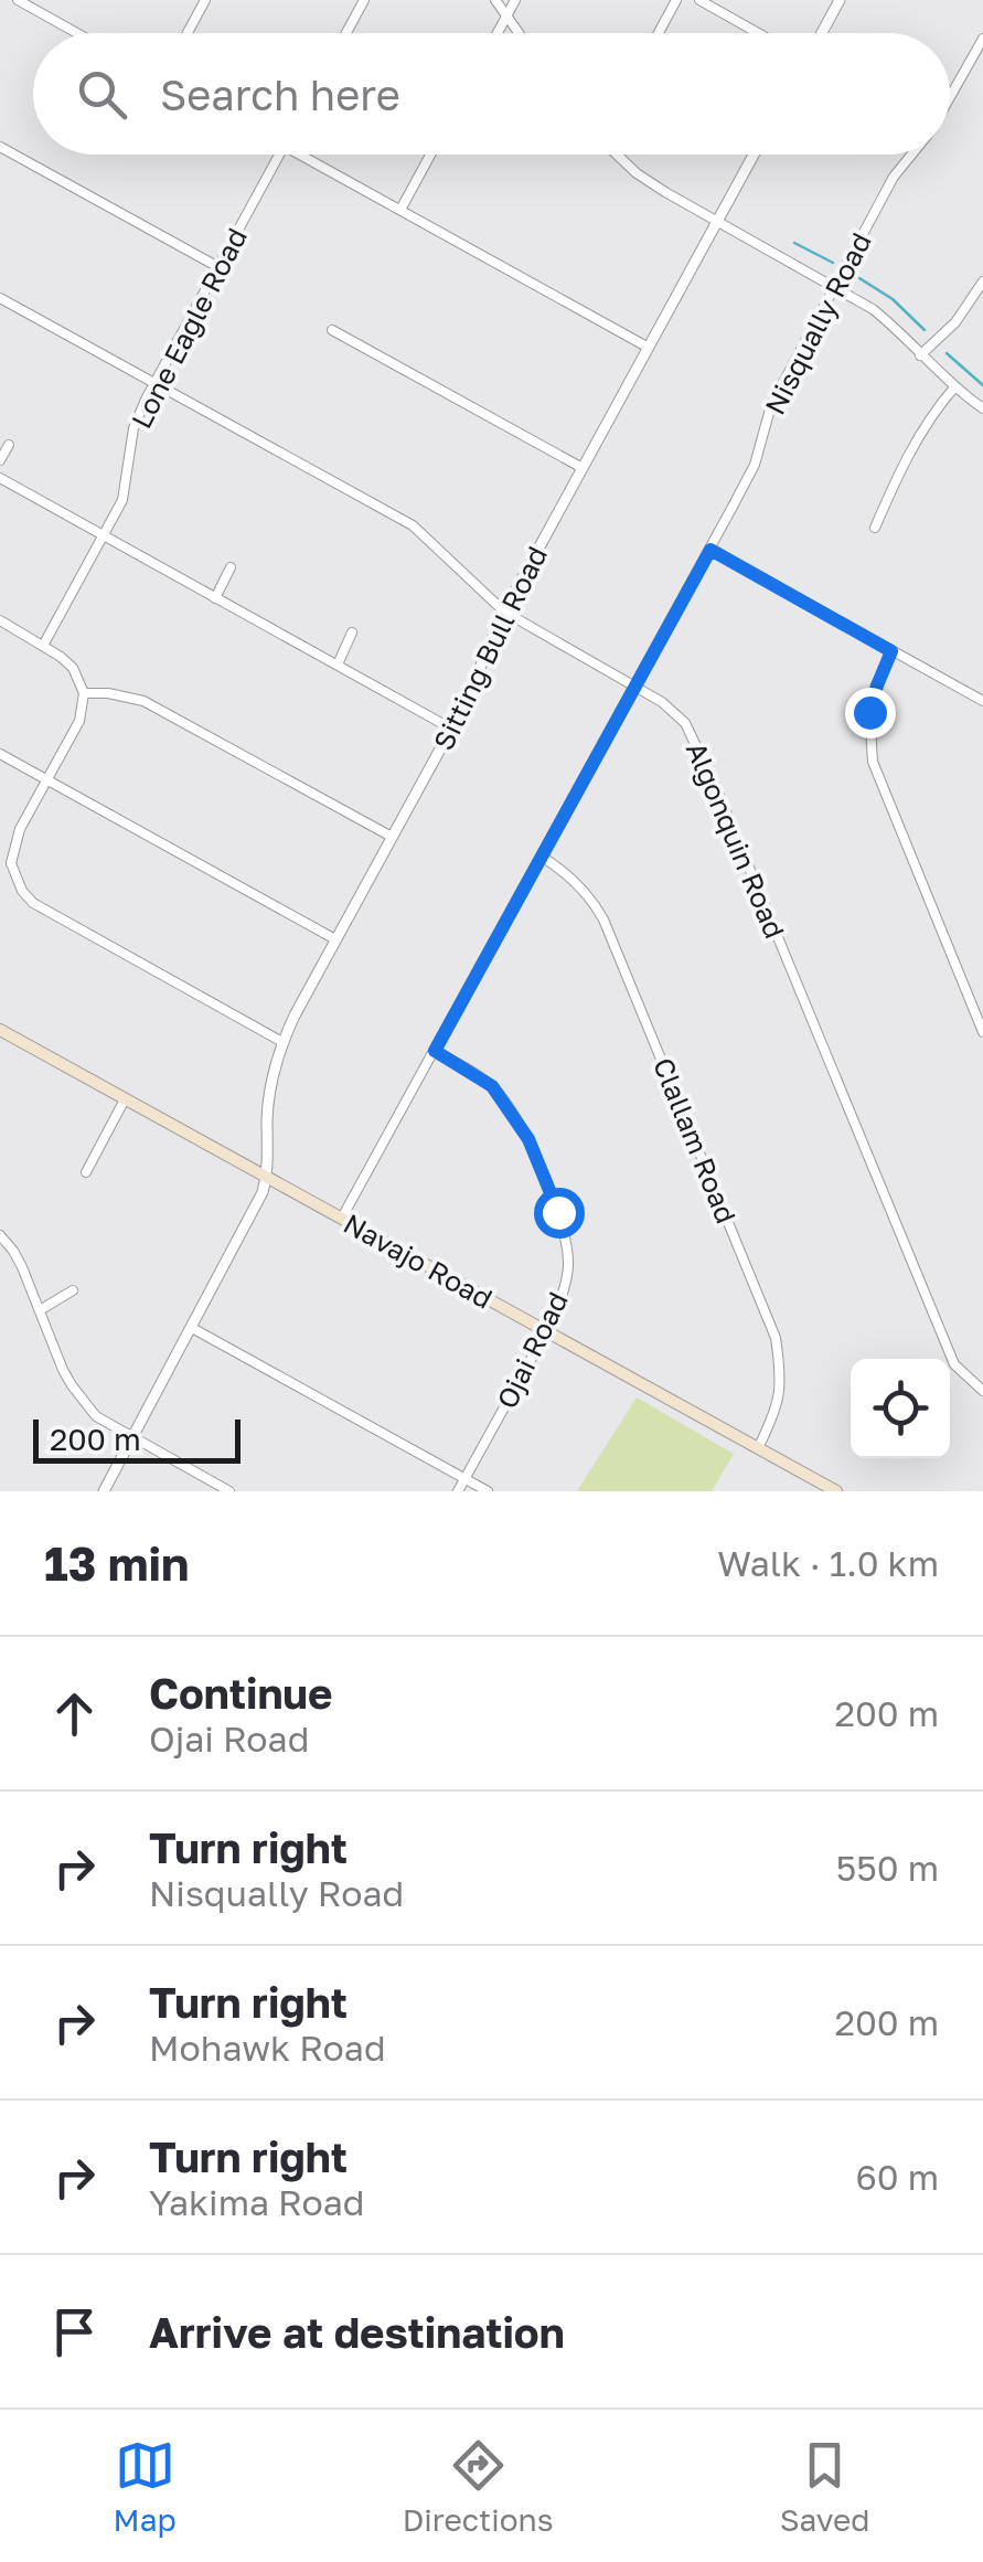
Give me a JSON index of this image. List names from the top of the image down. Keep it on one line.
{"streets":{"main road":["Navajo Road"],"street":["Nisqually Road","Lone Eagle Road","Sitting Bull Road","Algonquin Road","Clallam Road","Ojai Road"]},"crossings":[["Nisqually Road","Algonquin Road"],["Nisqually Road","Clallam Road"],["Nisqually Road","Navajo Road"],["Nisqually Road","Ojai Road"],["Lone Eagle Road","Algonquin Road"],["Sitting Bull Road","Algonquin Road"],["Sitting Bull Road","Navajo Road"],["Clallam Road","Navajo Road"],["Navajo Road","Ojai Road"]],"scale_bar":"200 m","page":{"search":"Search here","scale":"200 m","heading":["13 min","Walk · 1.0 km"],"list":[["Continue","Ojai Road","200 m"],["Turn right","Nisqually Road","550 m"],["Turn right","Mohawk Road","200 m"],["Turn right","Yakima Road","60 m"],"Arrive at destination"],"nav":["Map","Directions","Saved"]}}
